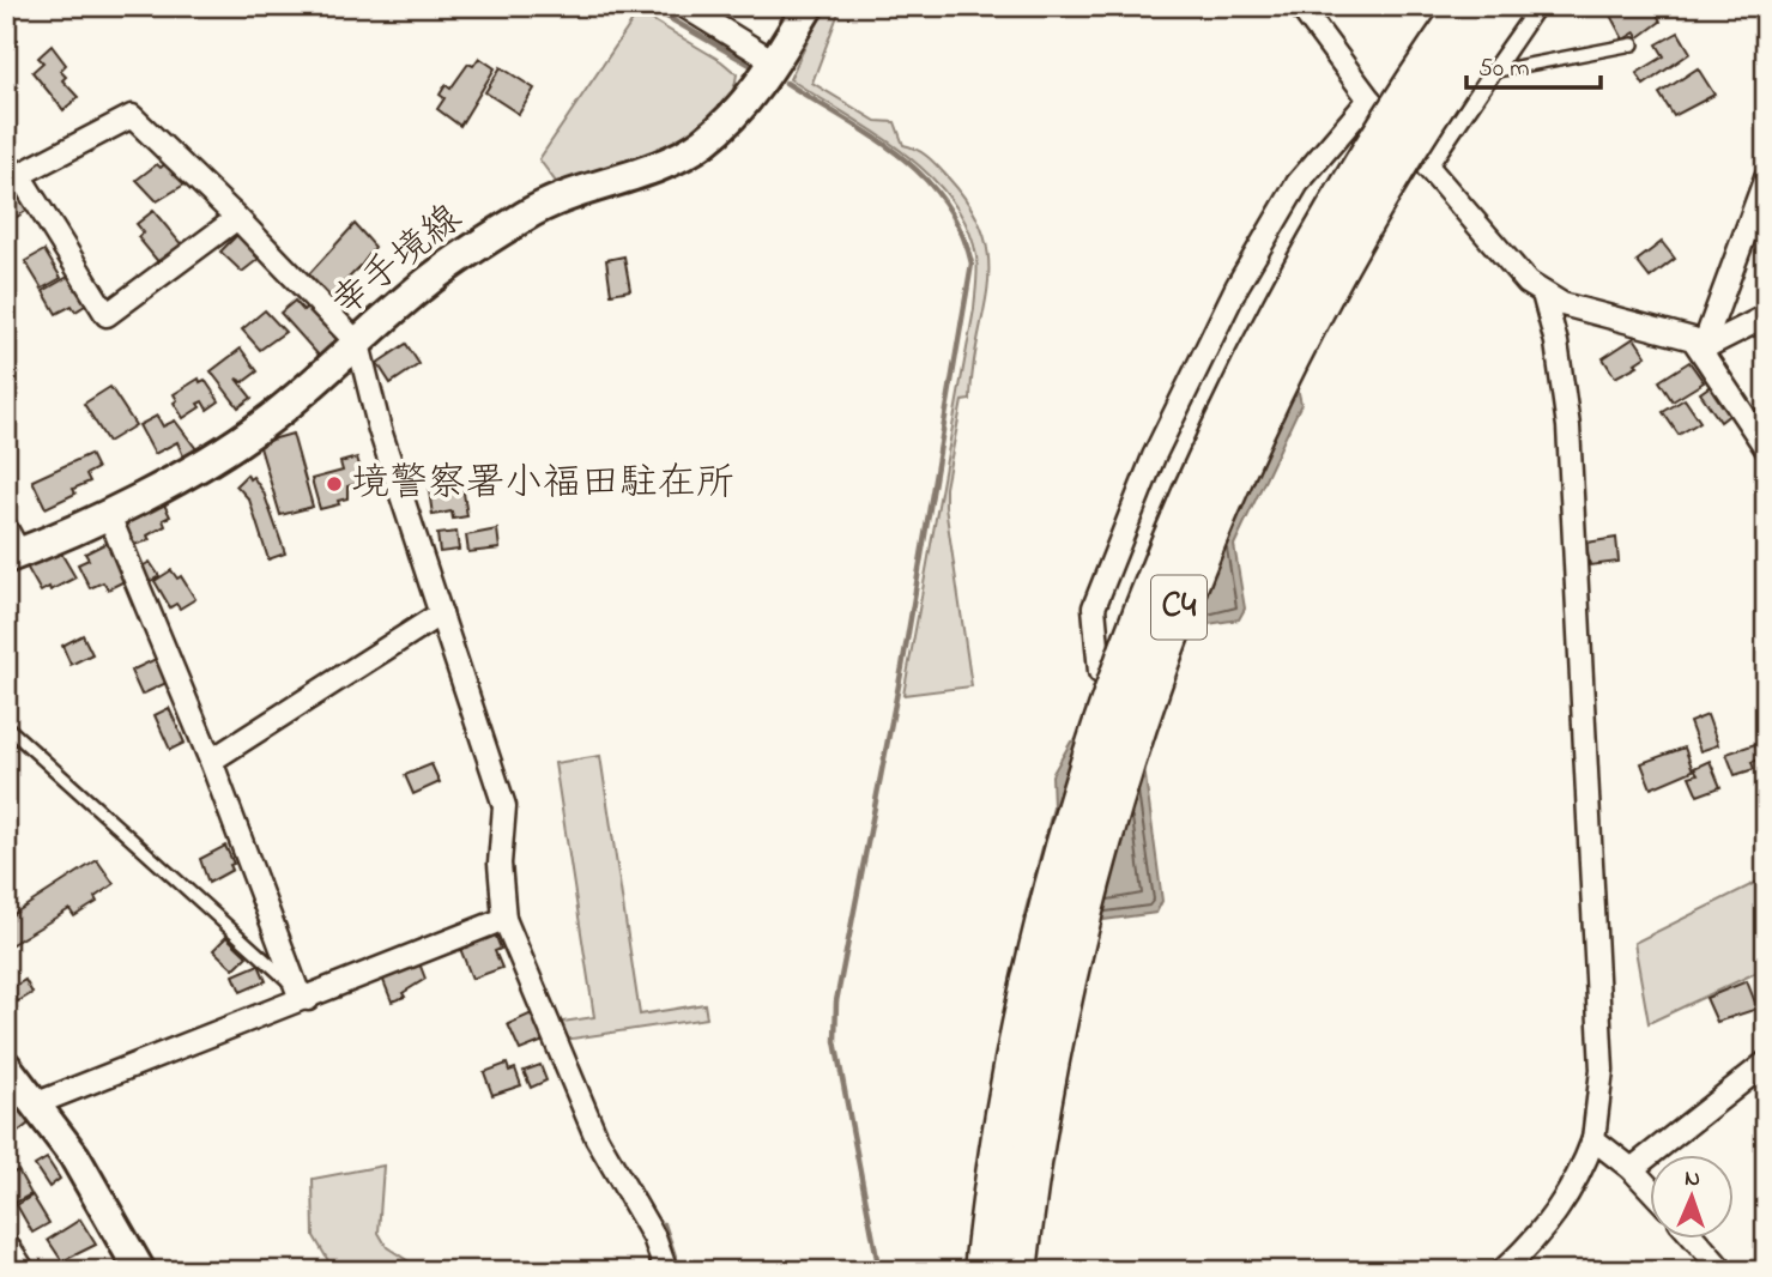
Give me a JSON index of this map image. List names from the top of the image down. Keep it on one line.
{"streets":{"highway":["C4"],"main road":["幸手境線"]},"places":["境警察署小福田駐在所"],"scale_bar":"50 m","north":"top"}
